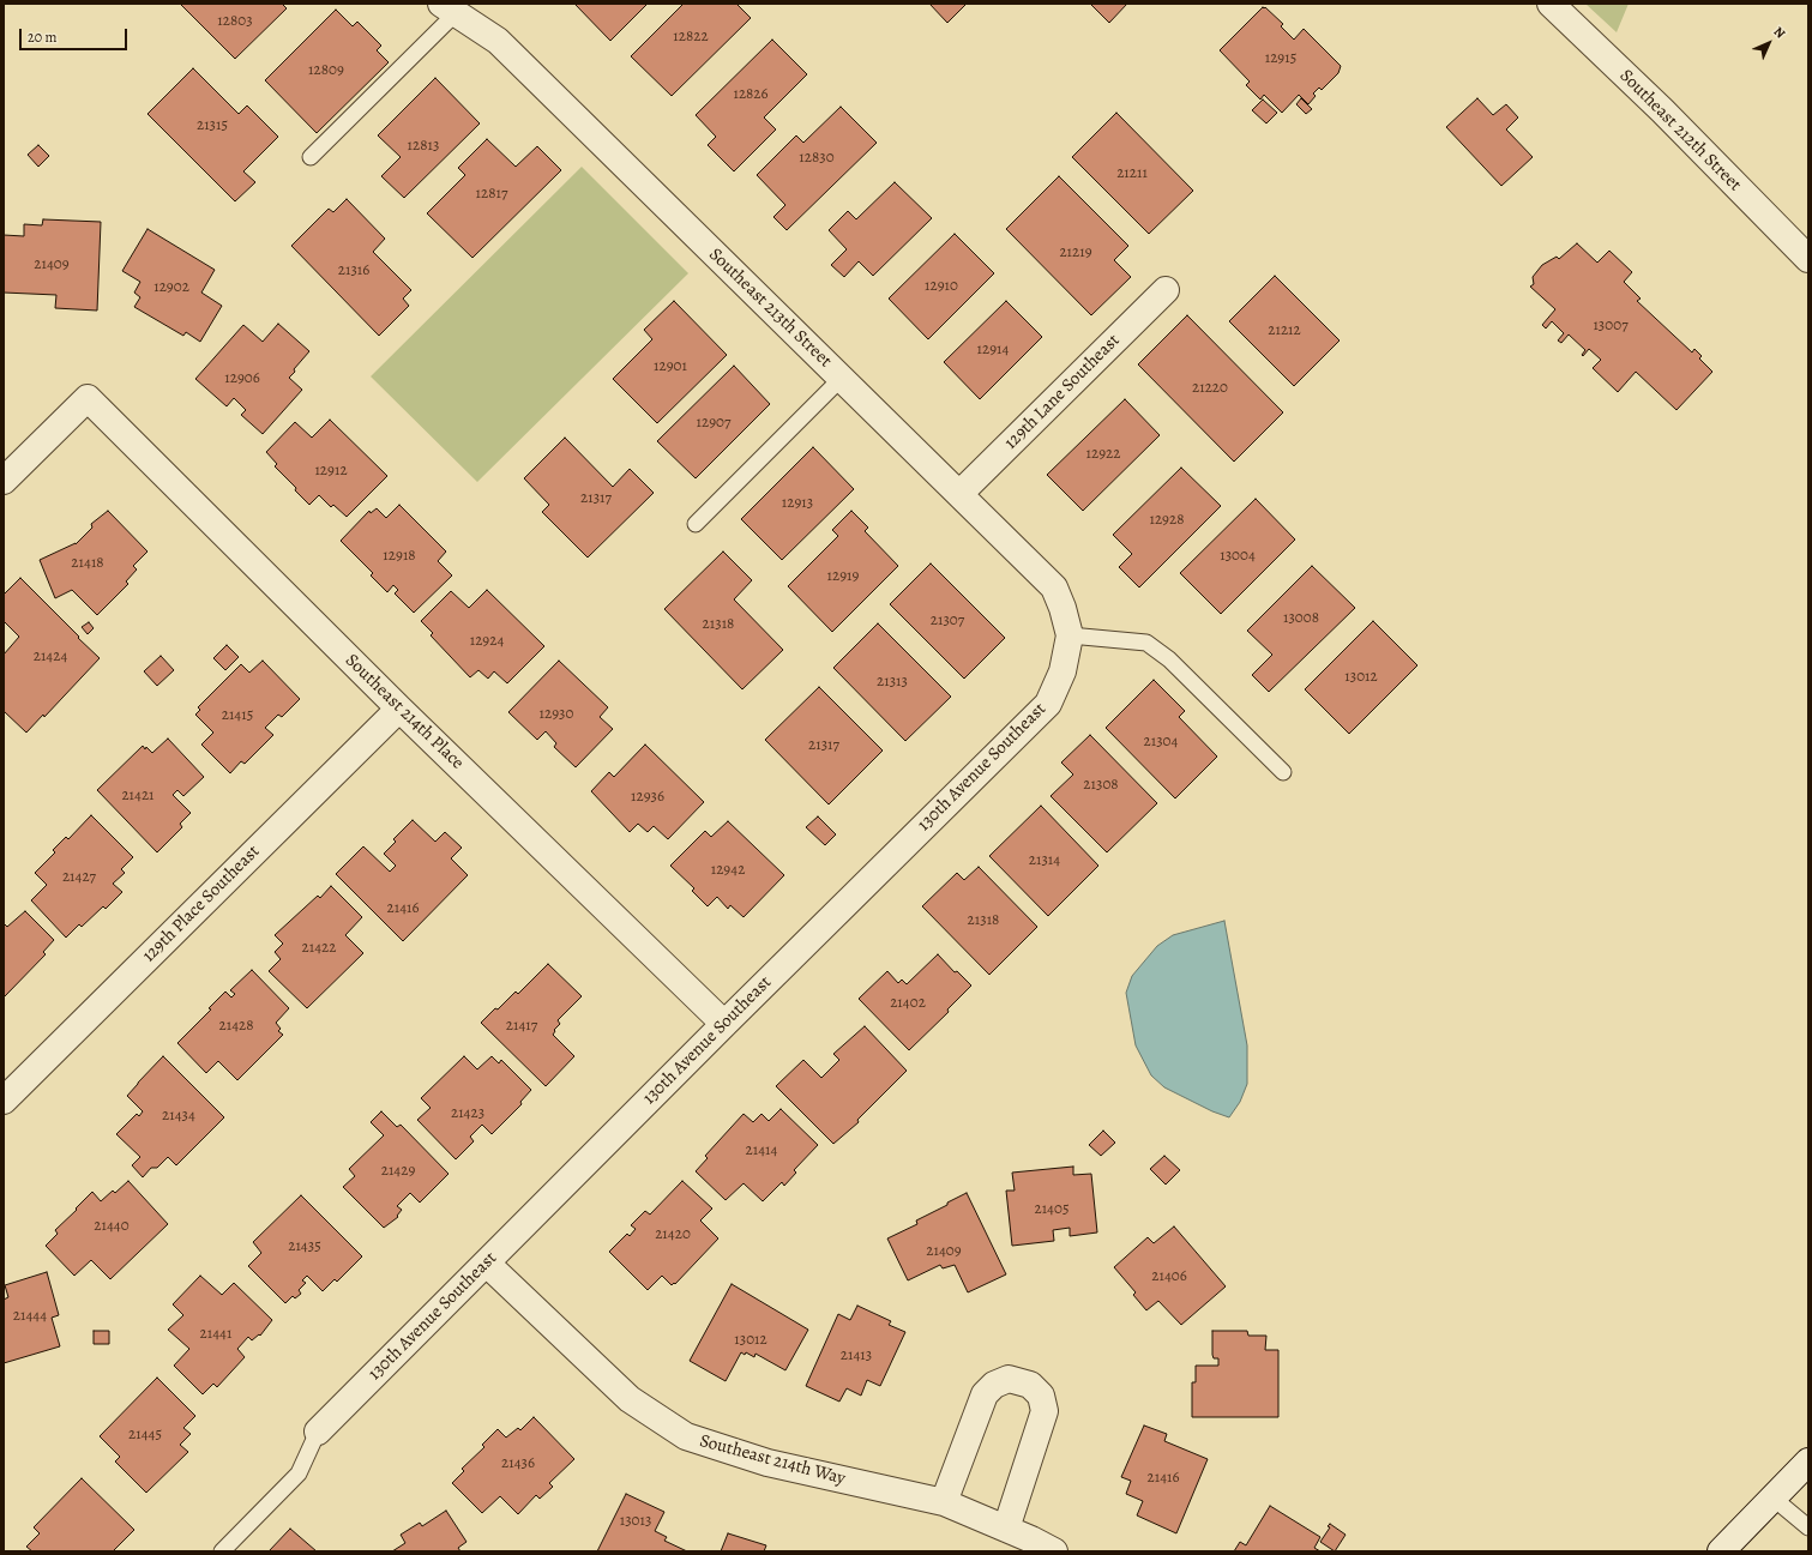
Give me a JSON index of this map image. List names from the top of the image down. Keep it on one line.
{"streets":{"street":["Southeast 212th Street","Southeast 213th Street","129th Lane Southeast","Southeast 214th Place","130th Avenue Southeast","129th Place Southeast","Southeast 214th Way"]},"crossings":[["Southeast 213th Street","129th Lane Southeast"],["Southeast 213th Street","130th Avenue Southeast"],["Southeast 214th Place","130th Avenue Southeast"],["Southeast 214th Place","129th Place Southeast"],["130th Avenue Southeast","Southeast 214th Way"]],"house_numbers":["12803","12822","12915","12809","12826","21315","12813","12830","21211","12817","21219","21409","21316","12910","12902","13007","21212","12914","12901","12906","21220","12907","12922","12912","21317","12913","12928","12918","13004","21418","12919","13008","21307","21318","12924","21424","13012","21313","12930","21415","21304","21317","21308","21421","12936","21314","12942","21427","21416","21318","21422","21402","21428","21417","21423","21434","21414","21429","21405","21440","21420","21435","21409","21406","21444","21441","13012","21413","21445","21436","21416","13013"],"scale_bar":"20 m","north":"top right"}
